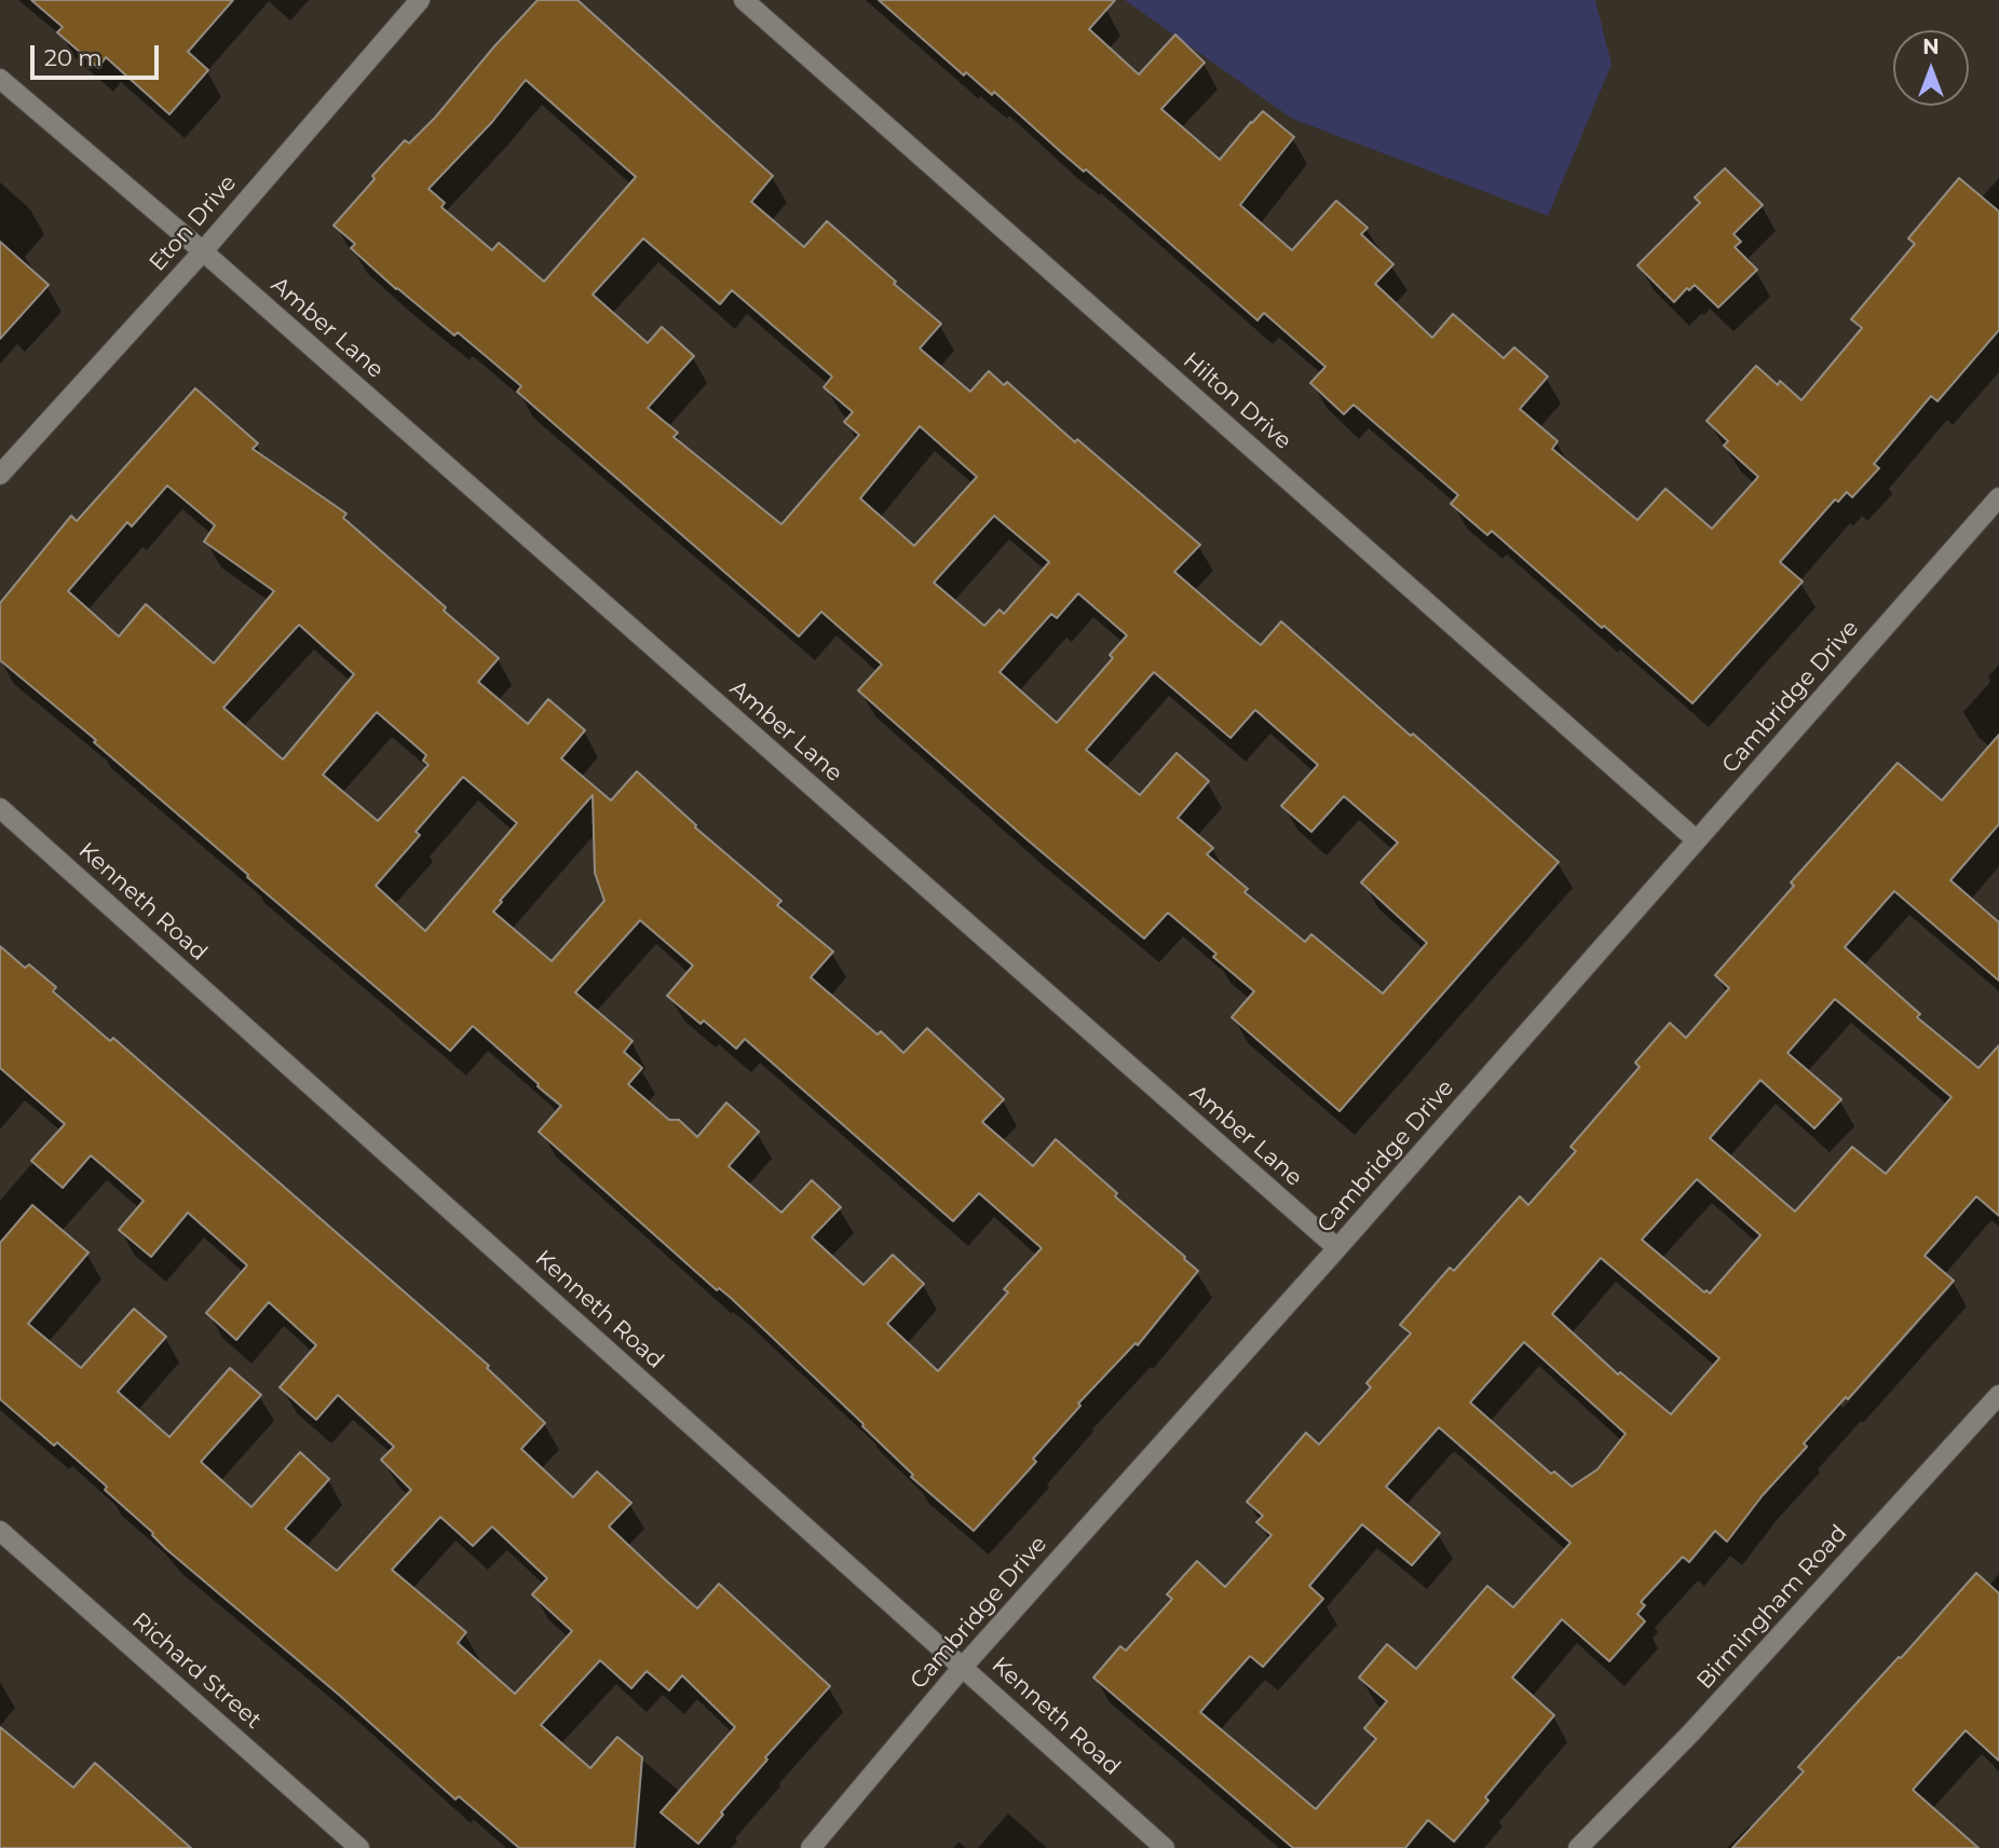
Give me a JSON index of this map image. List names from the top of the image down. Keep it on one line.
{"streets":{"street":["Eton Drive","Amber Lane","Hilton Drive","Cambridge Drive","Kenneth Road","Birmingham Road","Richard Street"]},"crossings":[["Eton Drive","Amber Lane"],["Amber Lane","Cambridge Drive"],["Hilton Drive","Cambridge Drive"],["Cambridge Drive","Kenneth Road"]],"scale_bar":"20 m","north":"top"}
